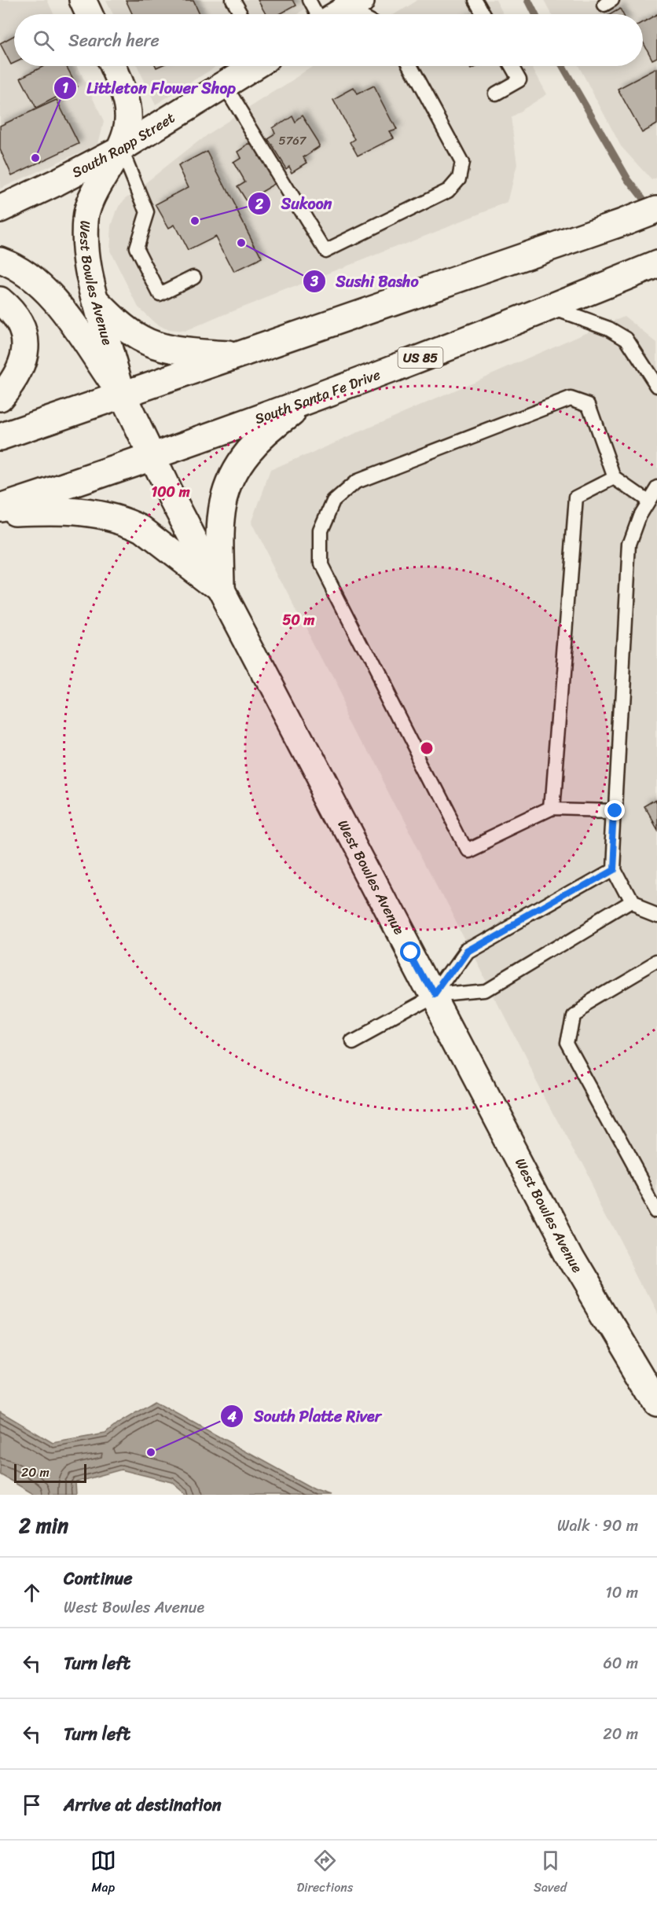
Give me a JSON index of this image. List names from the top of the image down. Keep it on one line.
{"streets":{"main road":["South Rapp Street","West Bowles Avenue","US 85","South Santa Fe Drive"]},"crossings":[["South Rapp Street","West Bowles Avenue"],["West Bowles Avenue","South Santa Fe Drive"]],"places":["Littleton Flower Shop","Sukoon","Sushi Basho","South Platte River"],"house_numbers":["5767"],"scale_bar":"20 m","page":{"search":"Search here","scale":"20 m","heading":["2 min","Walk · 90 m"],"list":[["Continue","West Bowles Avenue","10 m"],["Turn left","60 m"],["Turn left","20 m"],"Arrive at destination"],"nav":["Map","Directions","Saved"]},"rings":["100 m","50 m"]}
